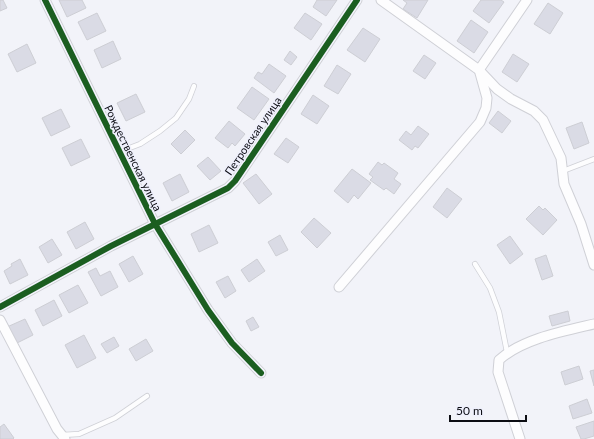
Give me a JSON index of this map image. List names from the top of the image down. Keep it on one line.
{"streets":{"street":["Петровская улица","Рождественская улица"]},"crossings":[["Петровская улица","Рождественская улица"]],"scale_bar":"50 m"}
